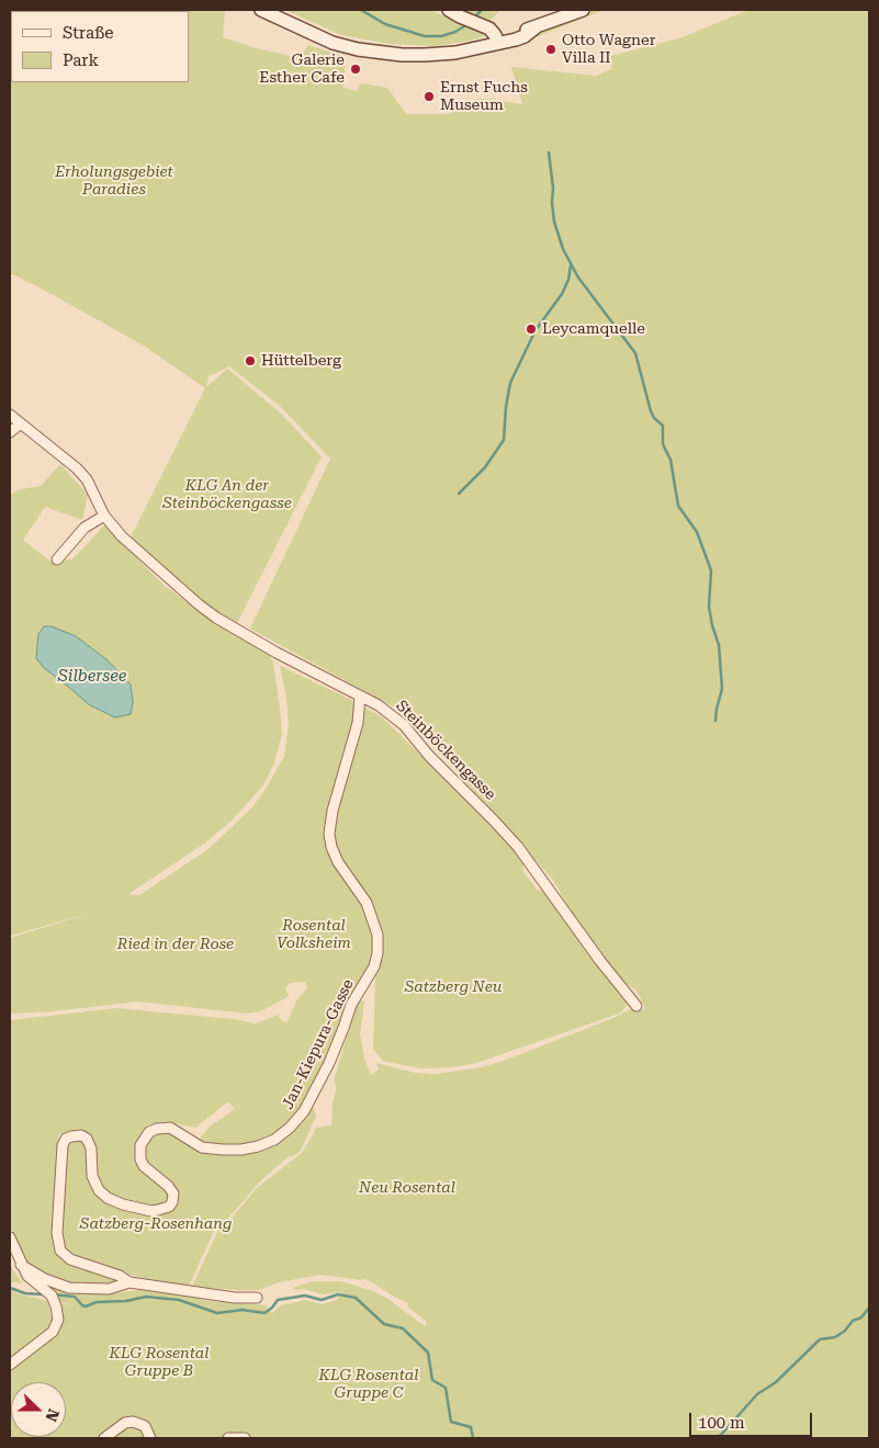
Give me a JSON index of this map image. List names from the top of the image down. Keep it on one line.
{"streets":{"street":["Steinböckengasse","Jan-Kiepura-Gasse"]},"crossings":[["Steinböckengasse","Jan-Kiepura-Gasse"]],"water":["Silbersee"],"parks":["Erholungsgebiet Paradies","KLG An der Steinböckengasse","Rosental Volksheim","Ried in der Rose","Satzberg Neu","Neu Rosental","Satzberg-Rosenhang","KLG Rosental Gruppe B","KLG Rosental Gruppe C"],"places":["Otto Wagner Villa II","Galerie Esther Cafe","Ernst Fuchs Museum","Leycamquelle","Hüttelberg"],"legend":["Straße","Park"],"scale_bar":"100 m","north":"right"}
